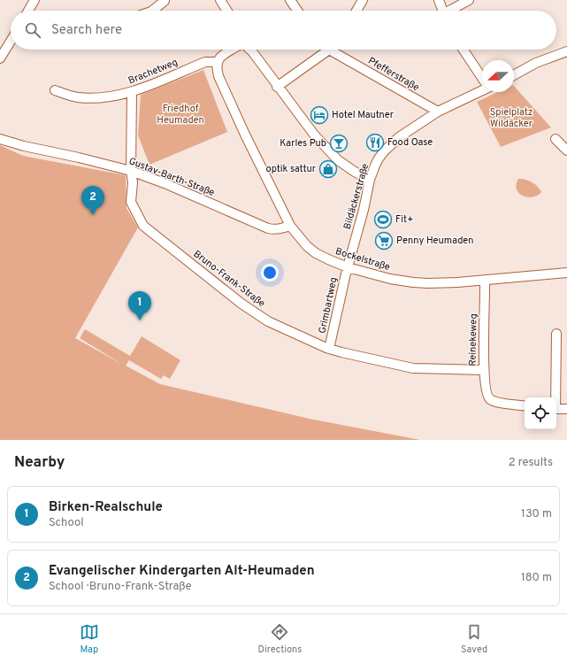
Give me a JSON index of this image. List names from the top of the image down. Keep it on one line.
{"streets":{"street":["Brachetweg","Pfefferstraße","Gustav-Barth-Straße","Bildäckerstraße","Bockelstraße","Bruno-Frank-Straße","Grimbartweg","Reinekeweg"]},"crossings":[["Brachetweg","Bockelstraße"],["Brachetweg","Bruno-Frank-Straße"],["Pfefferstraße","Bildäckerstraße"],["Gustav-Barth-Straße","Bockelstraße"],["Gustav-Barth-Straße","Bruno-Frank-Straße"],["Bildäckerstraße","Bockelstraße"],["Bildäckerstraße","Grimbartweg"],["Bockelstraße","Grimbartweg"],["Bockelstraße","Reinekeweg"],["Bruno-Frank-Straße","Grimbartweg"],["Bruno-Frank-Straße","Reinekeweg"]],"parks":["Friedhof Heumaden","Spielplatz Wildäcker"],"places":{"hotel":["Hotel Mautner"],"restaurant":["Food Oase"],"bar":["Karles Pub"],"shop":["optik sattur"],"sports":["Fit+"],"supermarket":["Penny Heumaden"]},"north":"left","page":{"search":"Search here","pins":["2","1"],"heading":["Nearby","2 results"],"list":[{"mark":"1","name":"Birken-Realschule","note":"School","value":"130 m"},{"mark":"2","name":"Evangelischer Kindergarten Alt-Heumaden","note":"School · Bruno-Frank-Straße","value":"180 m"}],"nav":["Map","Directions","Saved"]}}
